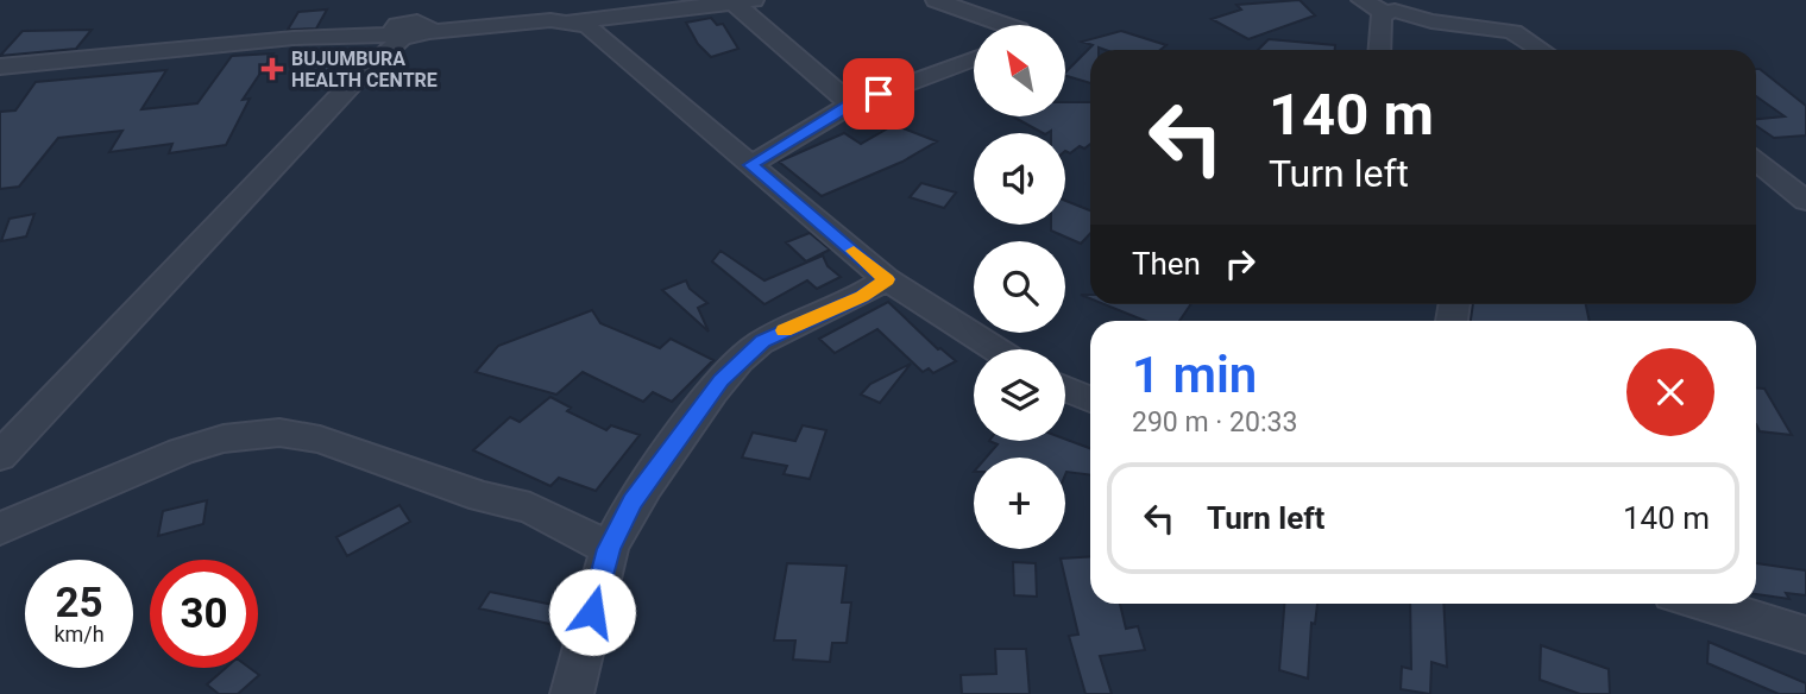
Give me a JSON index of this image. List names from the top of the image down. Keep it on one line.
{"places":{"health":["BUJUMBURA HEALTH CENTRE"]},"north":"top left","page":{"map_buttons":"+","turn":["140 m","Turn left"],"then":"Then","heading":["1 min","290 m · 20:33"],"list":[{"name":"Turn left","value":"140 m"}],"speed":"25 km/h","limit":"30"}}
